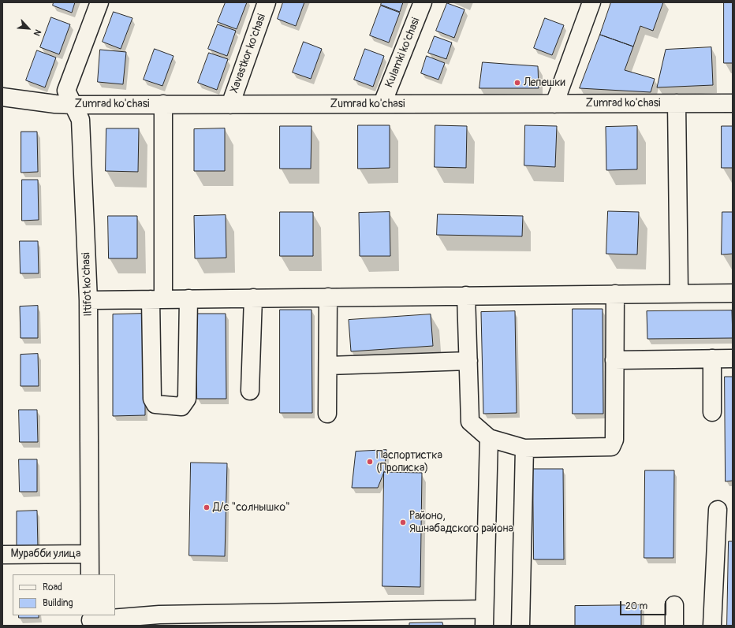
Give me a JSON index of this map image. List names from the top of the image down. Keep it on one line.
{"streets":{"street":["Kulamki ko'chasi","Xavastkor ko'chasi","Zumrad ko'chasi","Iltifot ko'chasi","Мурабби улица"]},"crossings":[["Kulamki ko'chasi","Zumrad ko'chasi"],["Xavastkor ko'chasi","Zumrad ko'chasi"],["Zumrad ko'chasi","Iltifot ko'chasi"],["Iltifot ko'chasi","Мурабби улица"]],"places":["Лепешки","Паспортистка (Прописка)","Д/с \"солнышко\"","Районо, Яшнабадского района"],"legend":["Road","Building"],"scale_bar":"20 m","north":"bottom right"}
